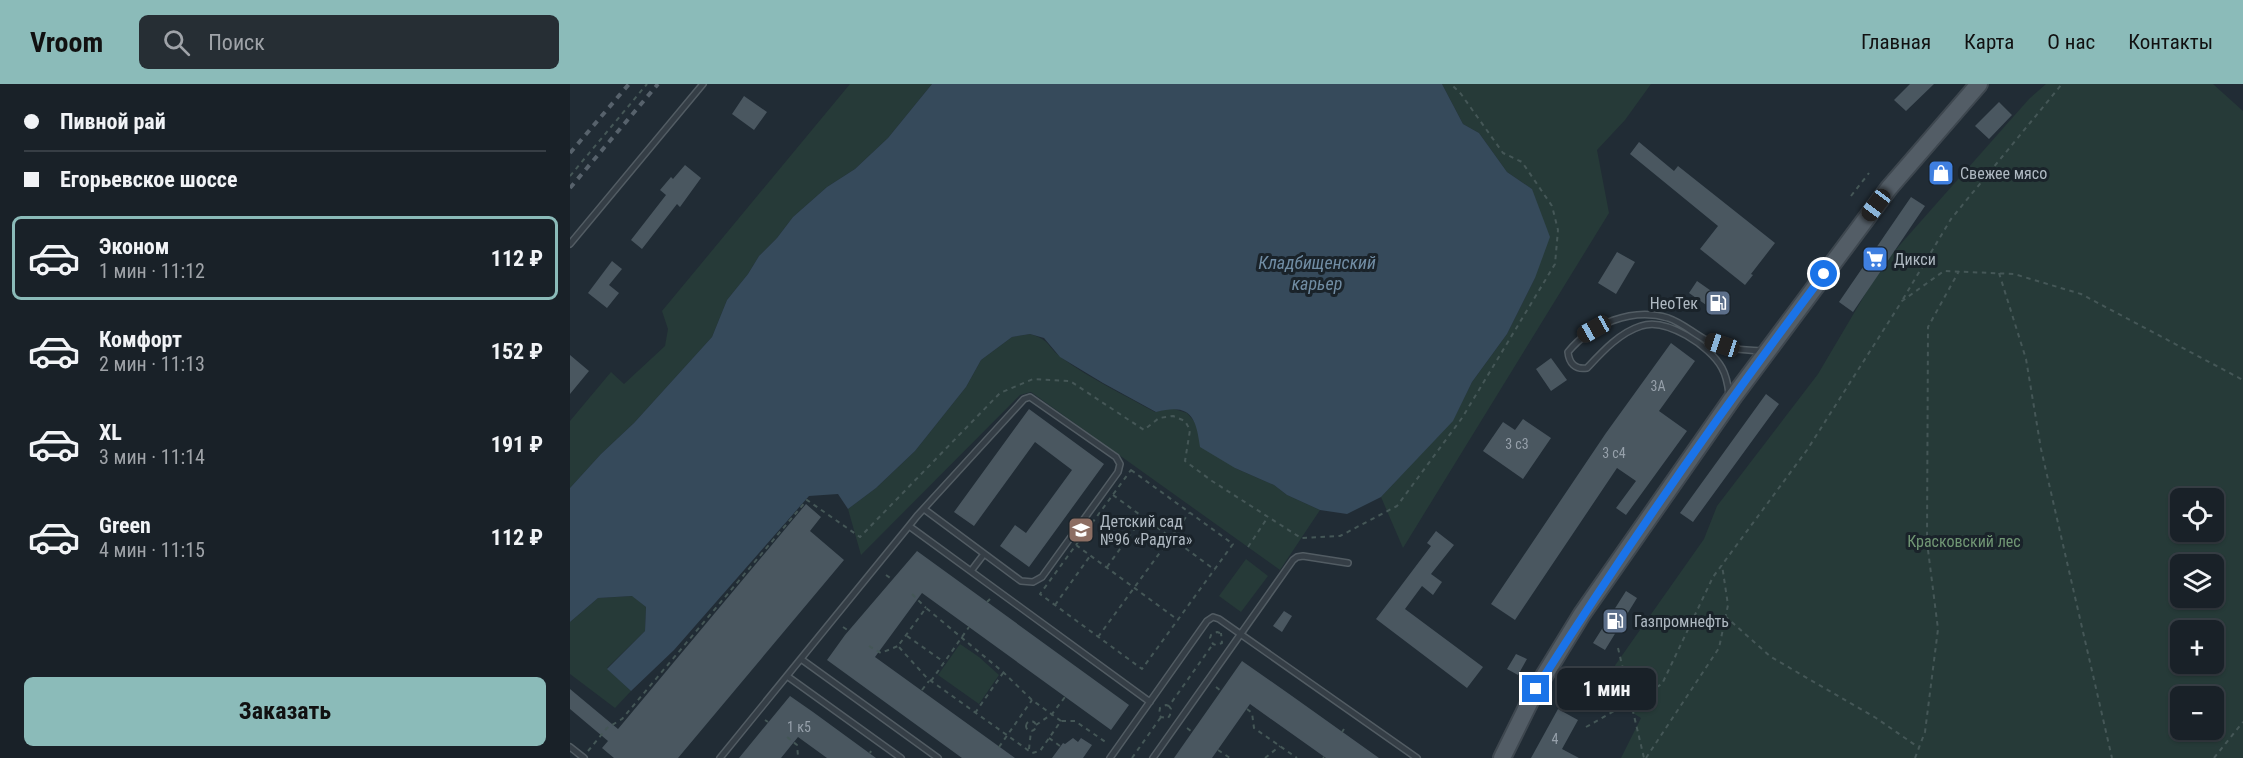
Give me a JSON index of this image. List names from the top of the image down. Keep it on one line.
{"water":["Кладбищенский карьер"],"parks":["Красковский лес"],"places":{"shop":["Свежее мясо"],"supermarket":["Дикси"],"fuel station":["НеоТек","Газпромнефть"],"school or university":["Детский сад №96 «Радуга»"]},"house_numbers":["3А","3 с3","3 с4","1 к5","4"],"page":{"header":"Vroom","search":"Поиск","nav":["Главная","Карта","О нас","Контакты"],"banner":["Пивной рай","Егорьевское шоссе"],"list":[{"name":"Эконом","note":"1 мин · 11:12","value":"112 ₽"},{"name":"Комфорт","note":"2 мин · 11:13","value":"152 ₽"},{"name":"XL","note":"3 мин · 11:14","value":"191 ₽"},{"name":"Green","note":"4 мин · 11:15","value":"112 ₽"}],"map_buttons":["+","−"],"buttons":"Заказать","bubble":"1 мин"}}
